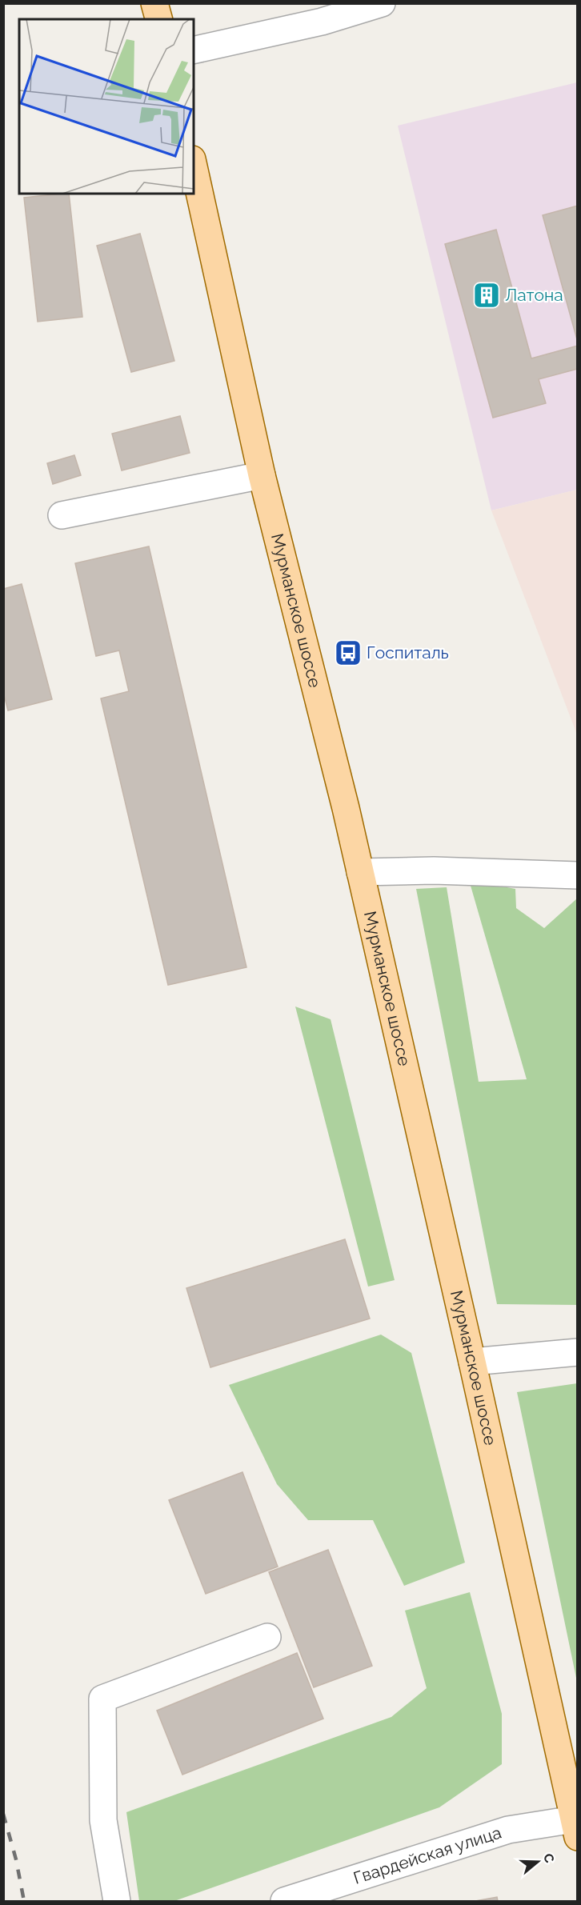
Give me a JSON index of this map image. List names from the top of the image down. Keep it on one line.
{"streets":{"main road":["Мурманское шоссе"],"street":["Гвардейская улица"]},"crossings":[["Мурманское шоссе","Гвардейская улица"]],"places":{"building":["Латона"],"bus stop":["Госпиталь"]},"north":"right"}
